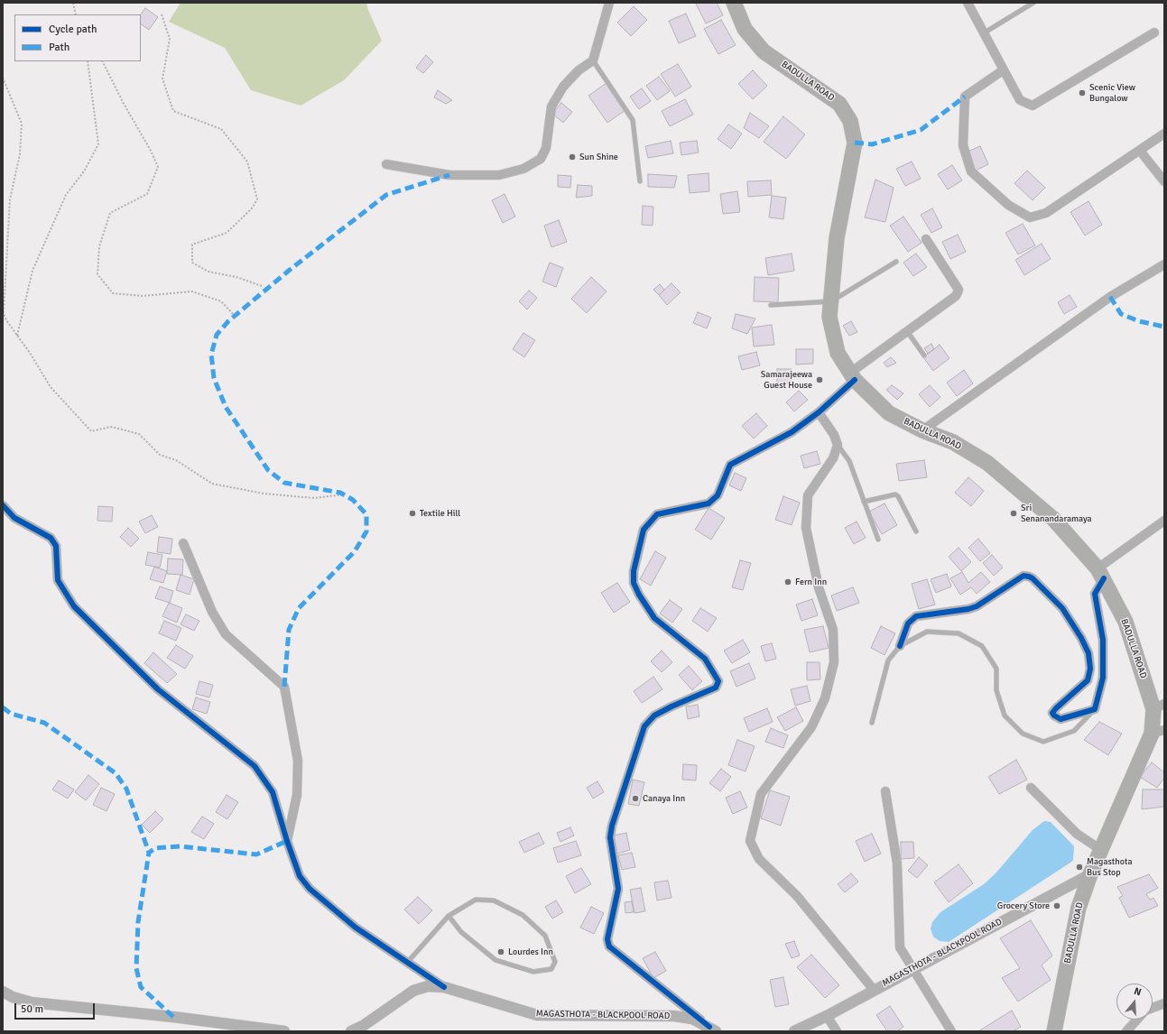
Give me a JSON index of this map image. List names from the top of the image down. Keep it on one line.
{"streets":{"highway":["BADULLA ROAD"],"street":["MAGASTHOTA - BLACKPOOL ROAD"]},"crossings":[["BADULLA ROAD","MAGASTHOTA - BLACKPOOL ROAD"]],"places":["Scenic View Bungalow","Sun Shine","Samarajeewa Guest House","Textile Hill","Sri Senanandaramaya","Fern Inn","Canaya Inn","Magasthota Bus Stop","Grocery Store","Lourdes Inn"],"legend":["Cycle path","Path"],"scale_bar":"50 m","north":"top"}
